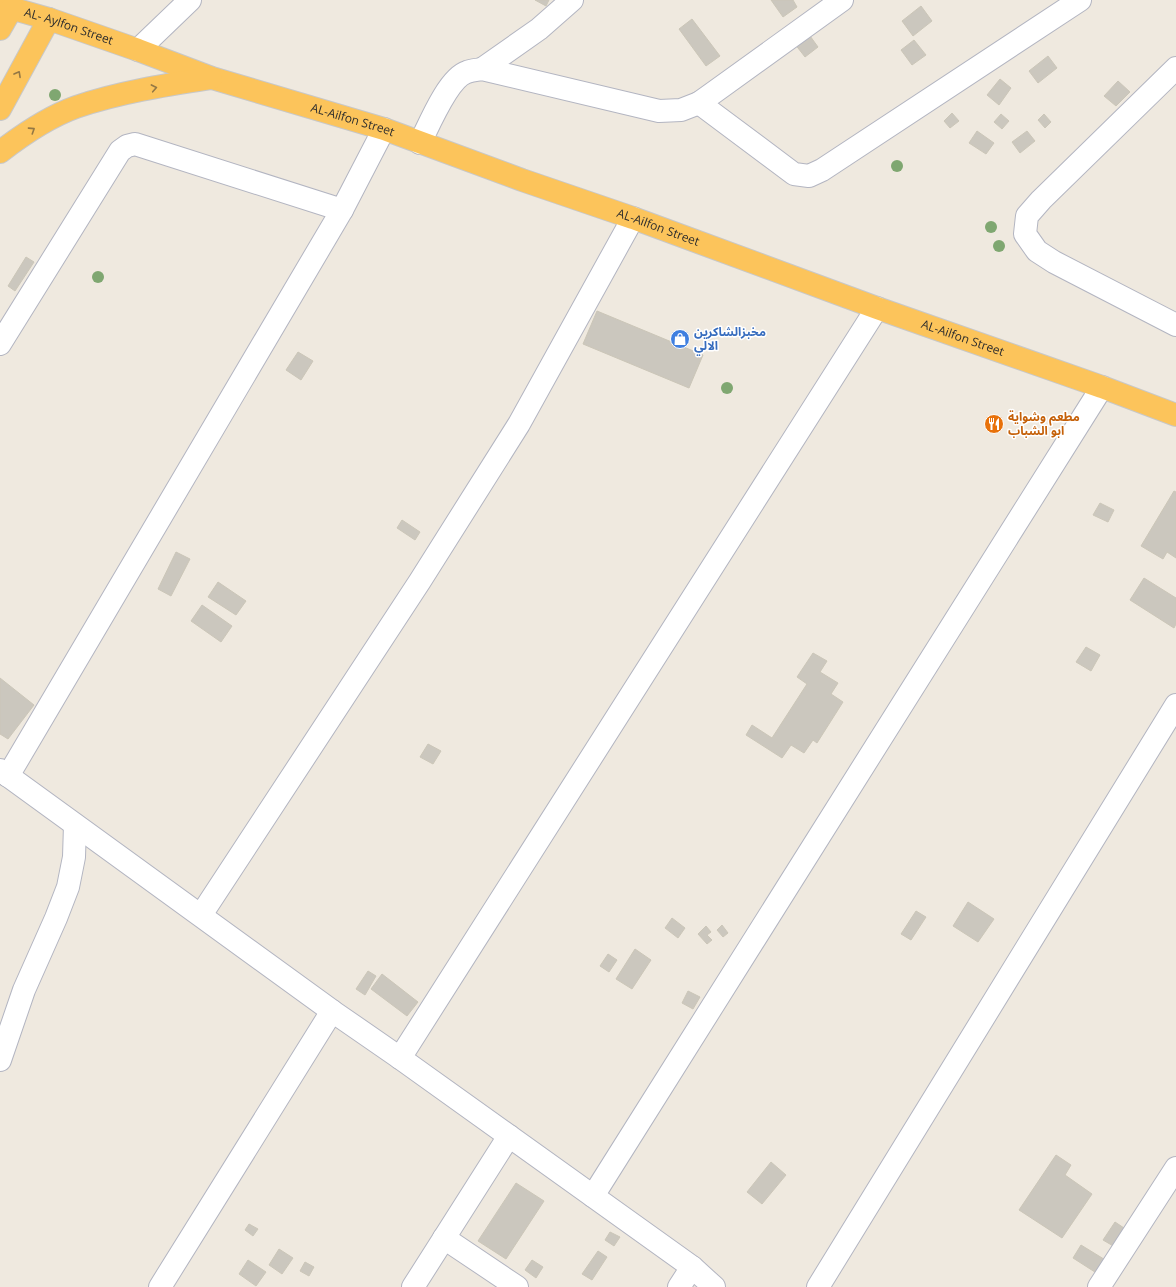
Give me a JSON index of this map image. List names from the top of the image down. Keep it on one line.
{"streets":{"highway":["AL- Aylfon Street","AL-Ailfon Street"]},"crossings":[["AL- Aylfon Street","AL-Ailfon Street"]],"places":{"shop":["مخبزالشاكرين الالي"],"restaurant":["مطعم وشواية ابو الشباب"]}}
